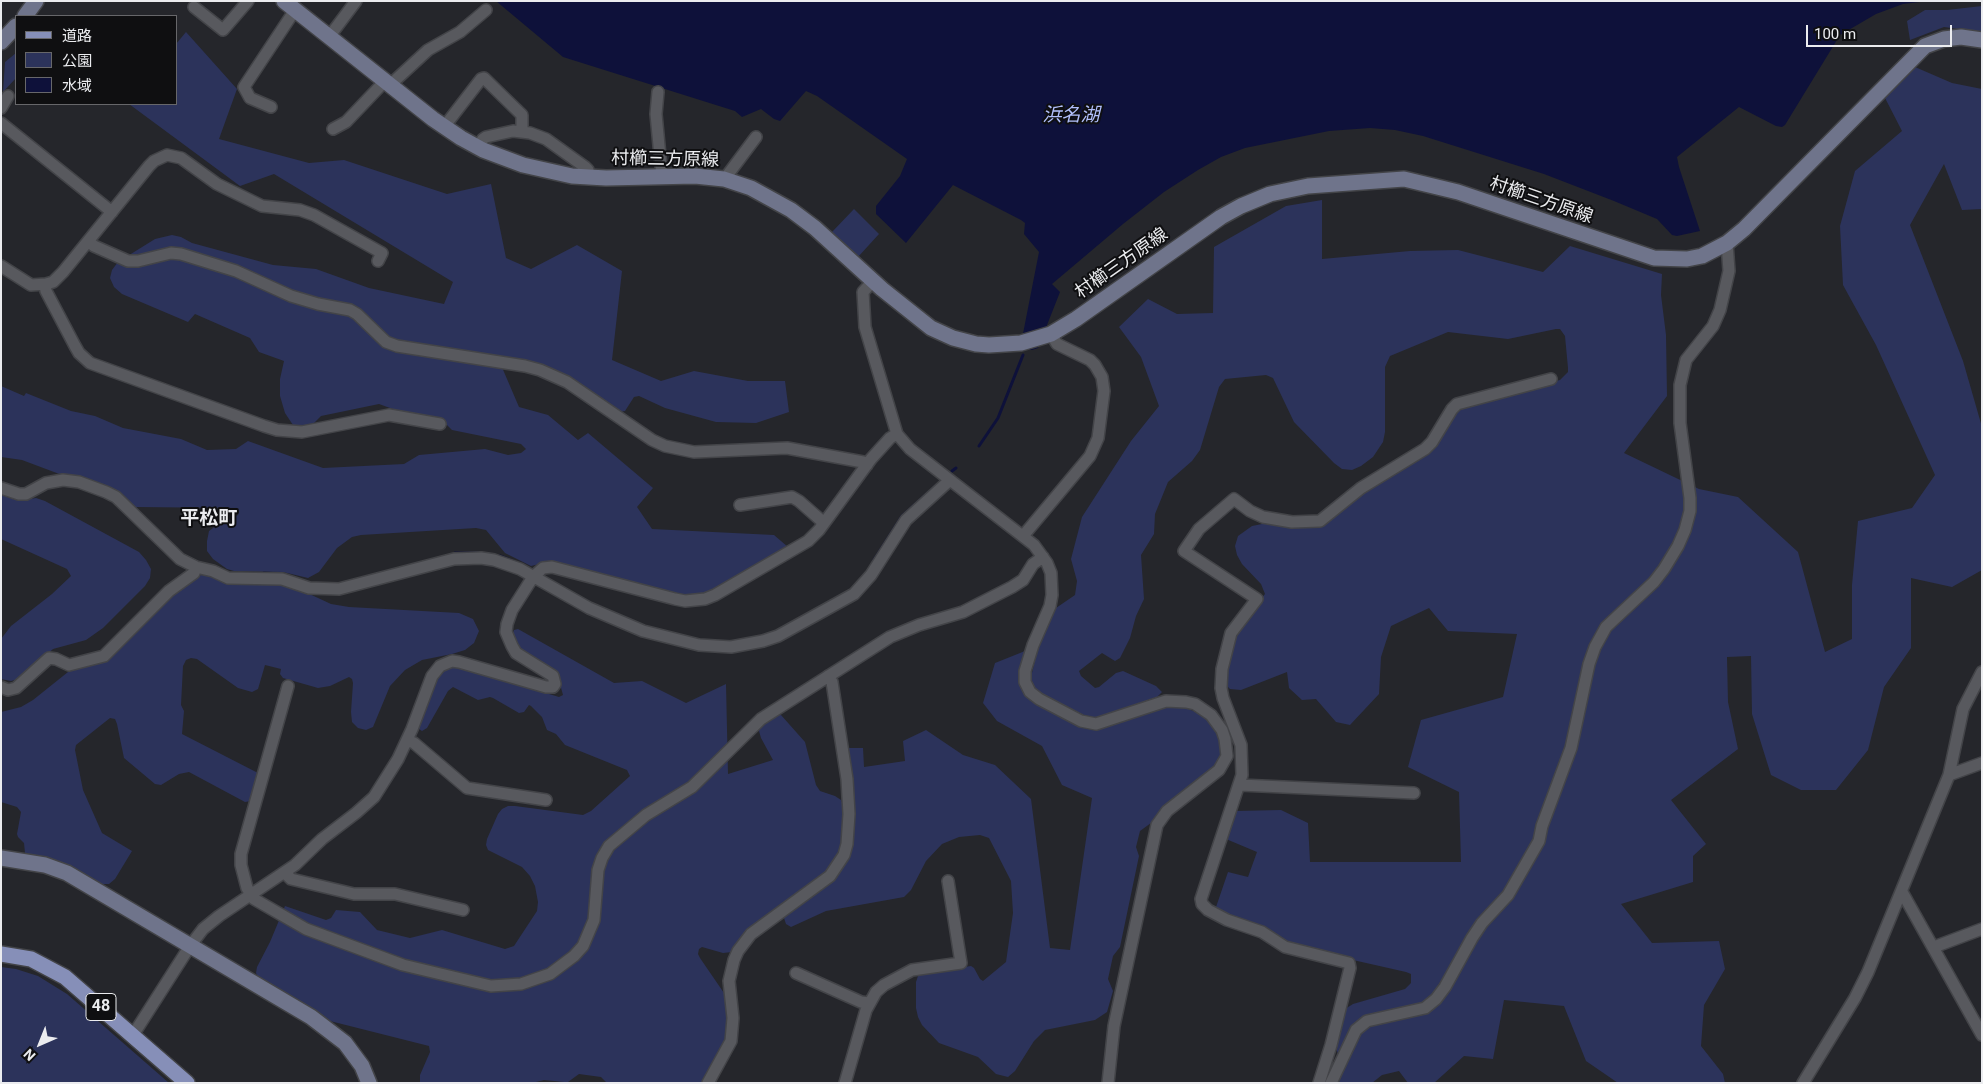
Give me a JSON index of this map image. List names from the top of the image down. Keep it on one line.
{"streets":{"main road":["村櫛三方原線","48"]},"districts":["平松町"],"water":["浜名湖"],"legend":["道路","公園","水域"],"scale_bar":"100 m","north":"bottom left"}
